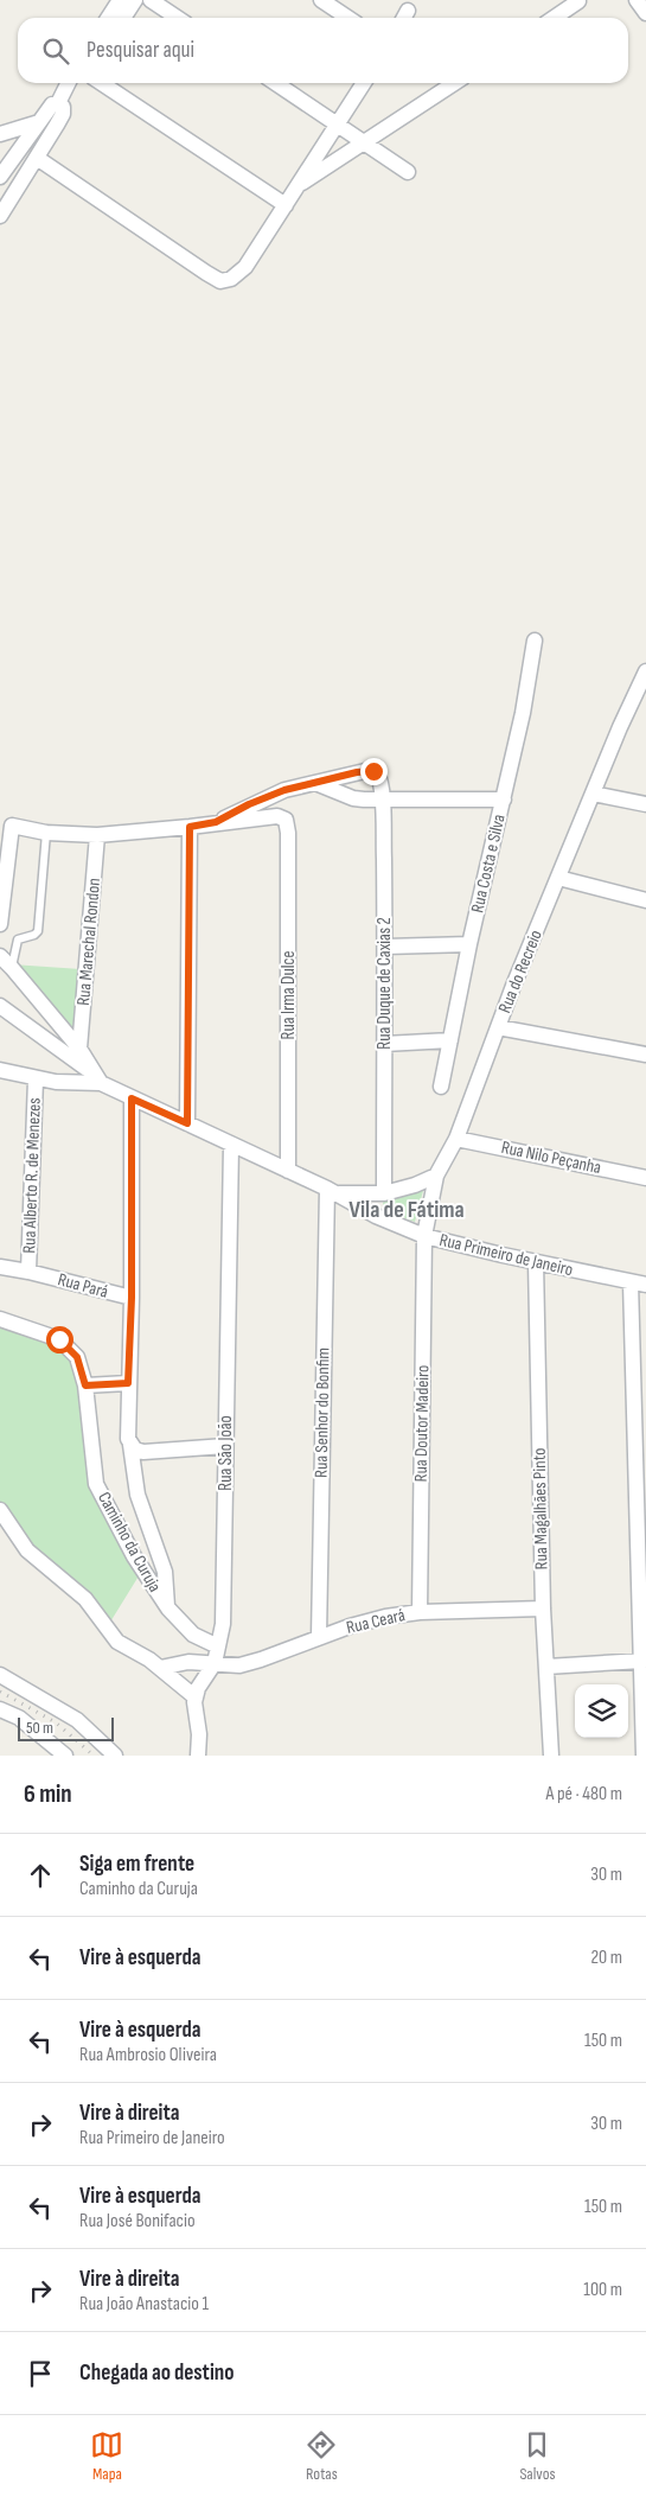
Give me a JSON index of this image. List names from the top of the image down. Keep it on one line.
{"streets":{"street":["Rua Costa e Silva","Rua Marechal Rondon","Rua do Recreio","Rua Duque de Caxias 2","Rua Irma Dulce","Rua Nilo Peçanha","Rua Alberto R. de Menezes","Rua Primeiro de Janeiro","Rua Pará","Rua Senhor do Bonfim","Rua Doutor Madeiro","Rua São João","Rua Magalhães Pinto","Caminho da Curuja","Rua Ceará"]},"crossings":[["Rua do Recreio","Rua Nilo Peçanha"],["Rua do Recreio","Rua Doutor Madeiro"],["Rua Irma Dulce","Rua Primeiro de Janeiro"],["Rua Alberto R. de Menezes","Rua Pará"],["Rua Primeiro de Janeiro","Rua Senhor do Bonfim"],["Rua Primeiro de Janeiro","Rua Doutor Madeiro"],["Rua Primeiro de Janeiro","Rua São João"],["Rua Primeiro de Janeiro","Rua Magalhães Pinto"],["Rua Senhor do Bonfim","Rua Ceará"],["Rua Doutor Madeiro","Rua Ceará"],["Rua São João","Caminho da Curuja"],["Rua São João","Rua Ceará"],["Rua Magalhães Pinto","Rua Ceará"]],"districts":["Vila de Fátima"],"scale_bar":"50 m","page":{"search":"Pesquisar aqui","scale":"50 m","heading":["6 min","A pé · 480 m"],"list":[["Siga em frente","Caminho da Curuja","30 m"],["Vire à esquerda","20 m"],["Vire à esquerda","Rua Ambrosio Oliveira","150 m"],["Vire à direita","Rua Primeiro de Janeiro","30 m"],["Vire à esquerda","Rua José Bonifacio","150 m"],["Vire à direita","Rua João Anastacio 1","100 m"],"Chegada ao destino"],"nav":["Mapa","Rotas","Salvos"]}}
